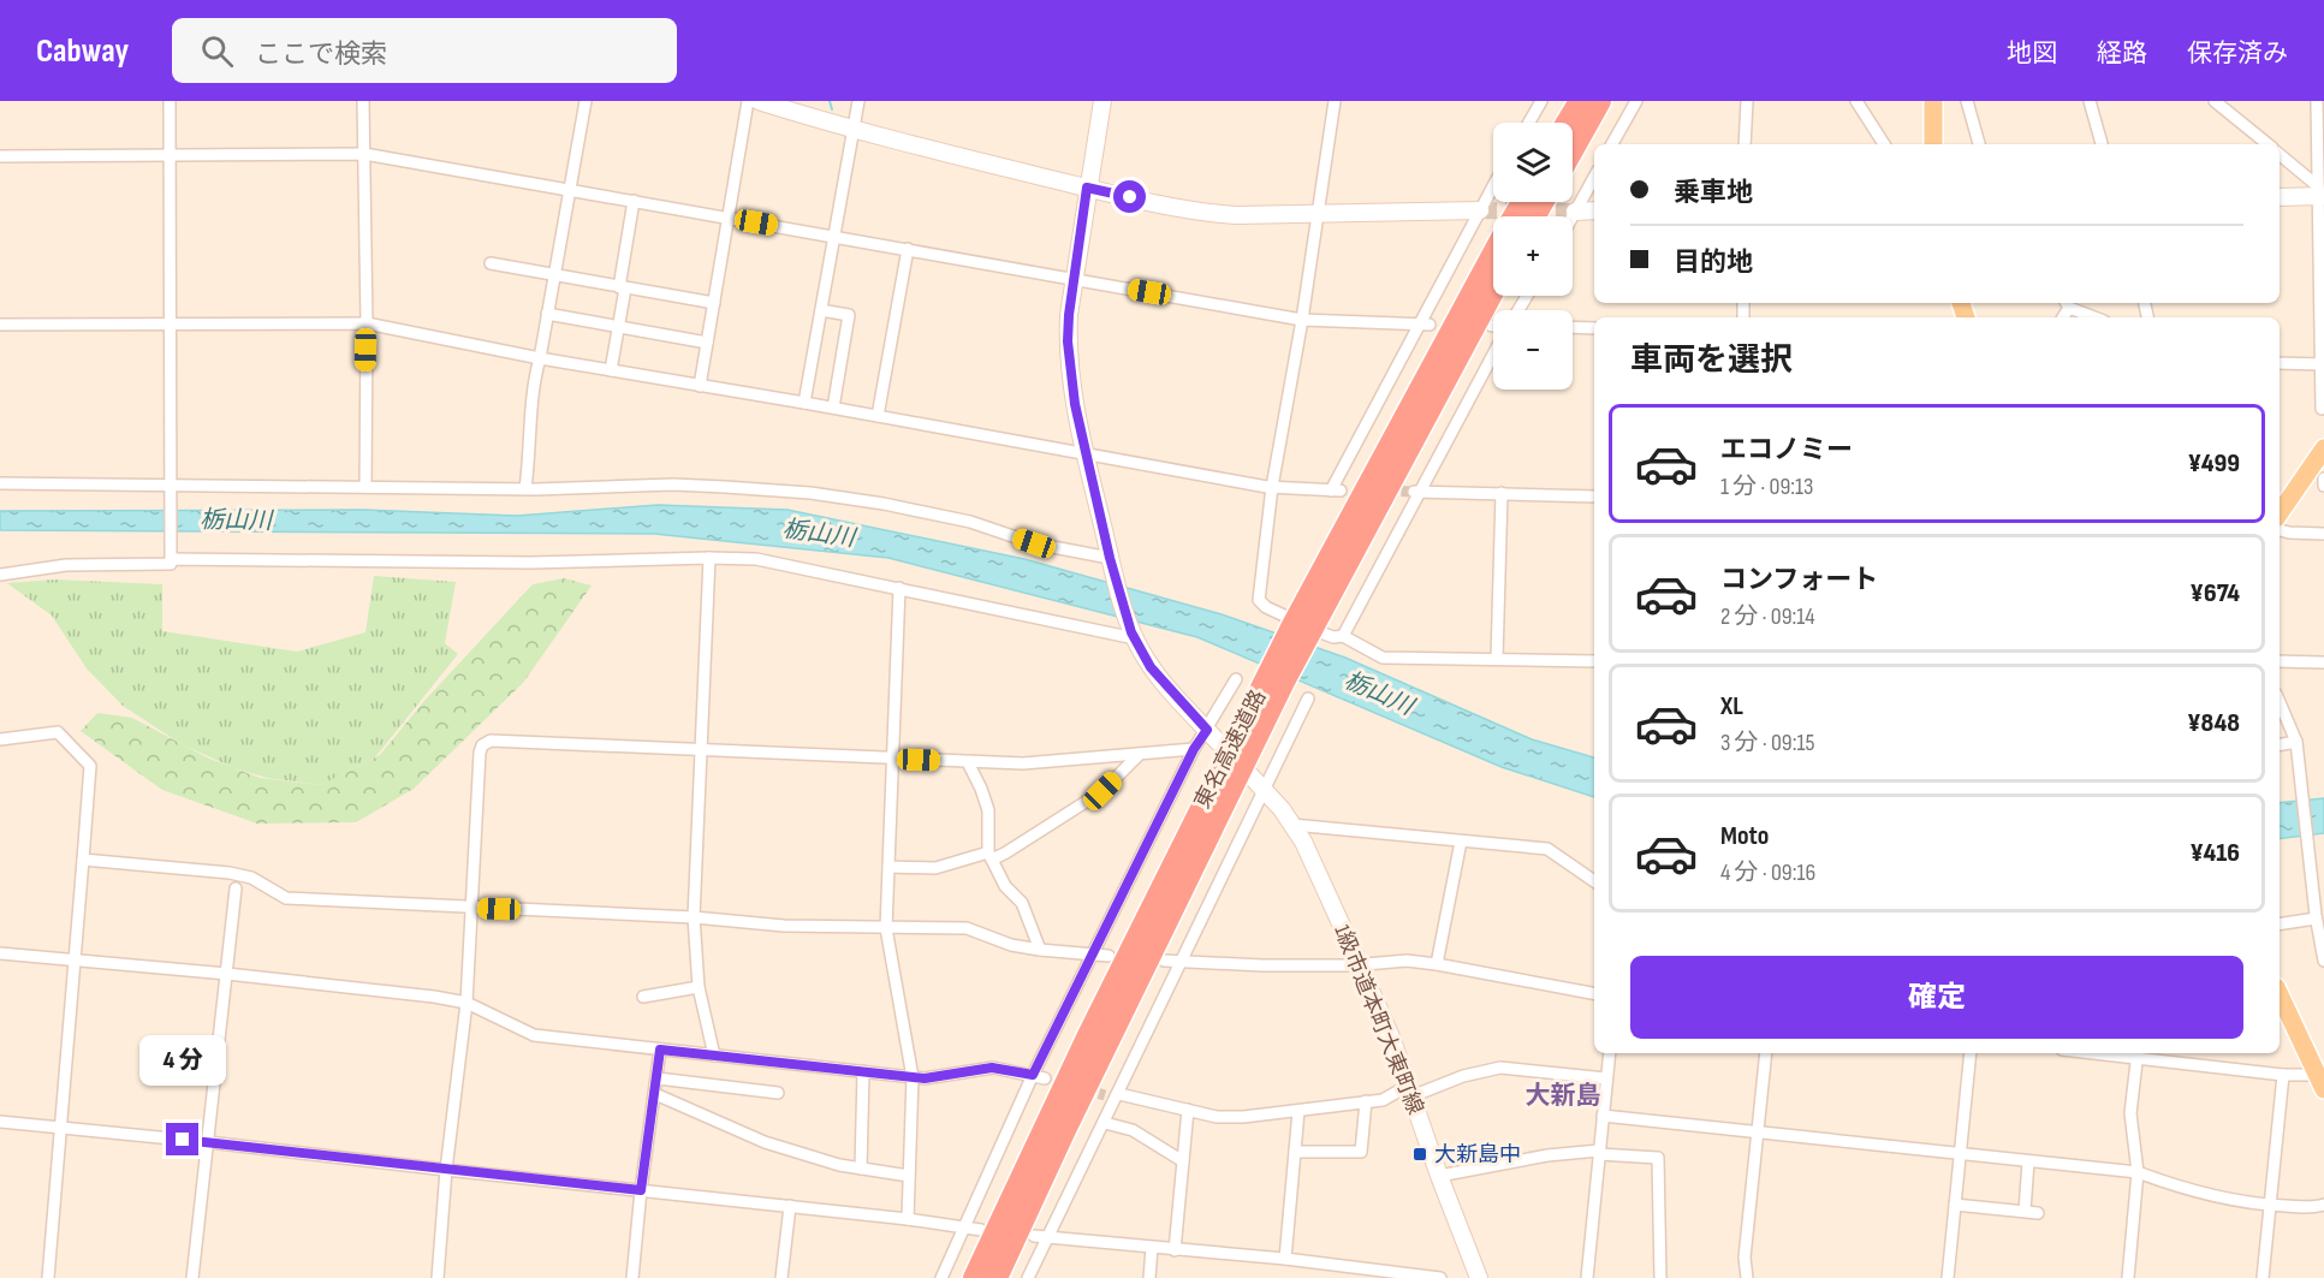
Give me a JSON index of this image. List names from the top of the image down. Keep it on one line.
{"streets":{"highway":["東名高速道路"],"street":["1級市道本町大東町線"]},"districts":["大新島"],"water":["栃山川"],"places":{"transit":["大新島中"]},"page":{"header":"Cabway","search":"ここで検索","nav":["地図","経路","保存済み"],"map_buttons":["+","−"],"banner":["乗車地","目的地"],"heading":"車両を選択","list":[{"name":"エコノミー","note":"1 分 · 09:13","value":"¥499"},{"name":"コンフォート","note":"2 分 · 09:14","value":"¥674"},{"name":"XL","note":"3 分 · 09:15","value":"¥848"},{"name":"Moto","note":"4 分 · 09:16","value":"¥416"}],"buttons":"確定","bubble":"4 分"}}
